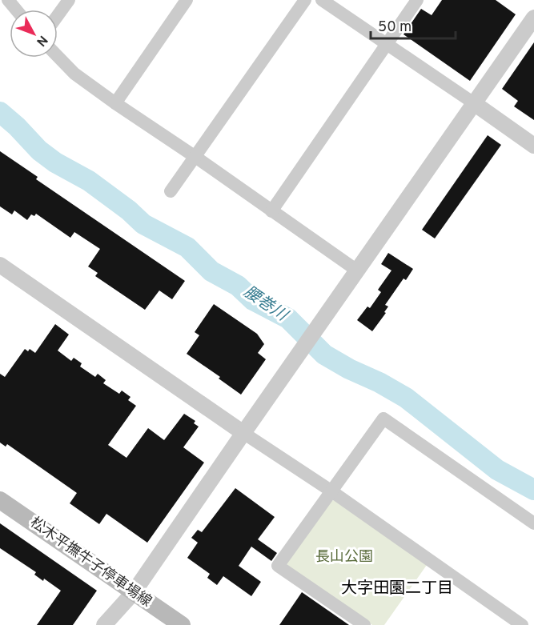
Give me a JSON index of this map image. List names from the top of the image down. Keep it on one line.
{"streets":{"main road":["松木平撫牛子停車場線"]},"districts":["大字田園二丁目"],"water":["腰巻川"],"parks":["長山公園"],"scale_bar":"50 m","north":"bottom right"}
